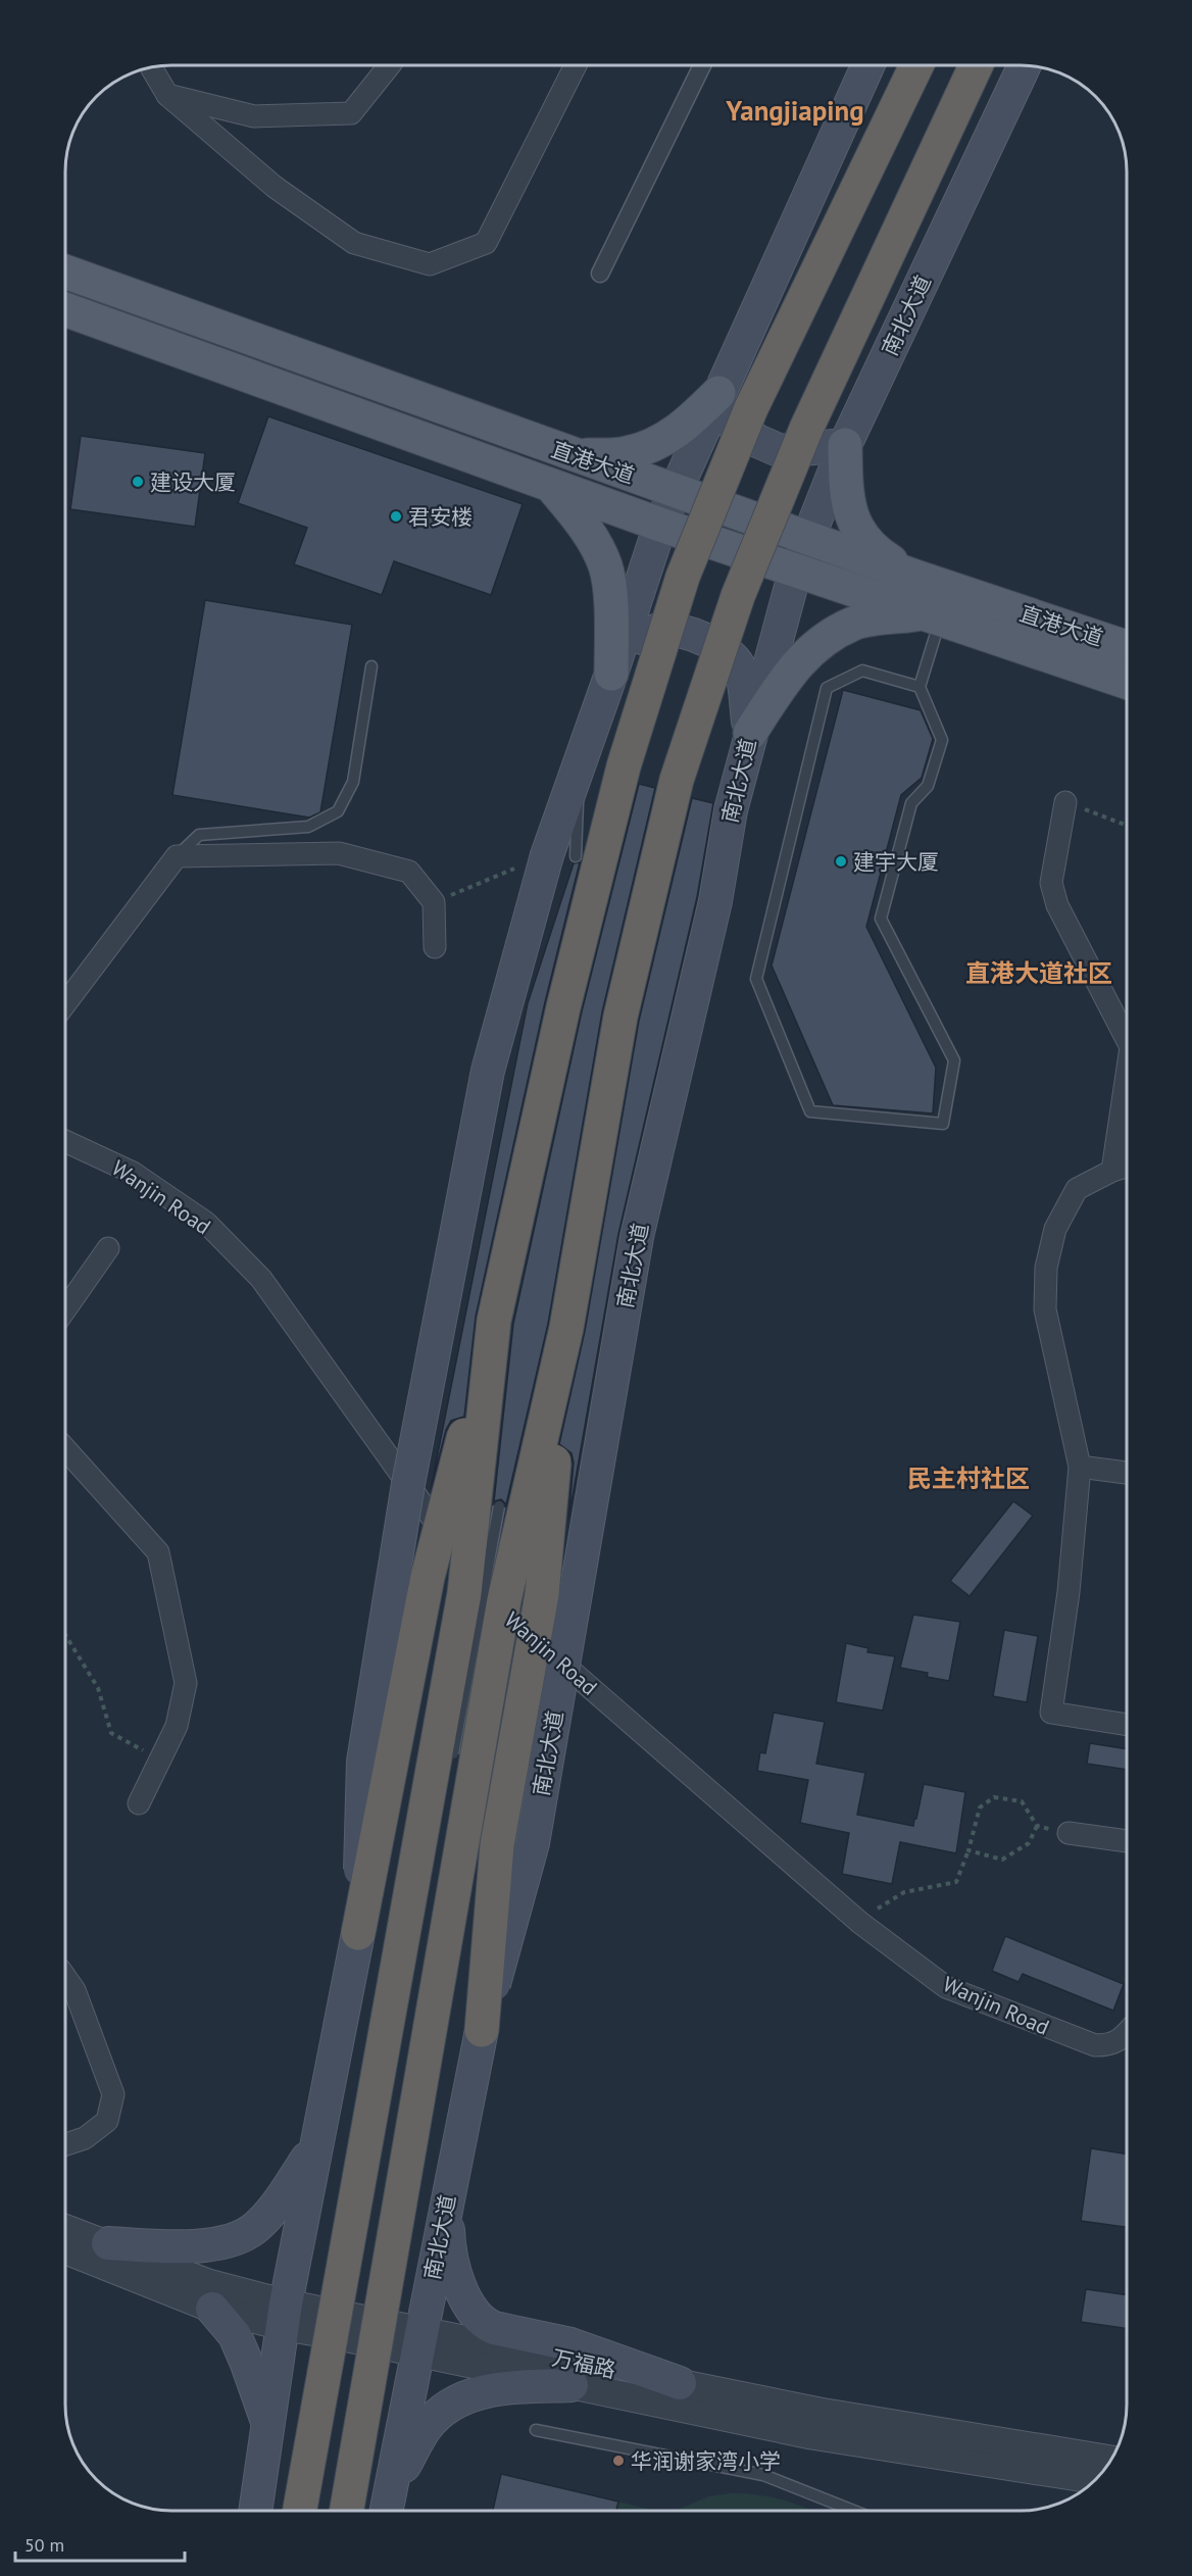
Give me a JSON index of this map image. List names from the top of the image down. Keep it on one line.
{"streets":{"highway":["南北大道"],"main road":["直港大道"],"street":["Wanjin Road","万福路"]},"crossings":[["南北大道","直港大道"],["南北大道","万福路"]],"districts":["Yangjiaping","直港大道社区","民主村社区"],"places":["建设大厦","君安楼","建宇大厦","华润谢家湾小学"],"scale_bar":"50 m"}
